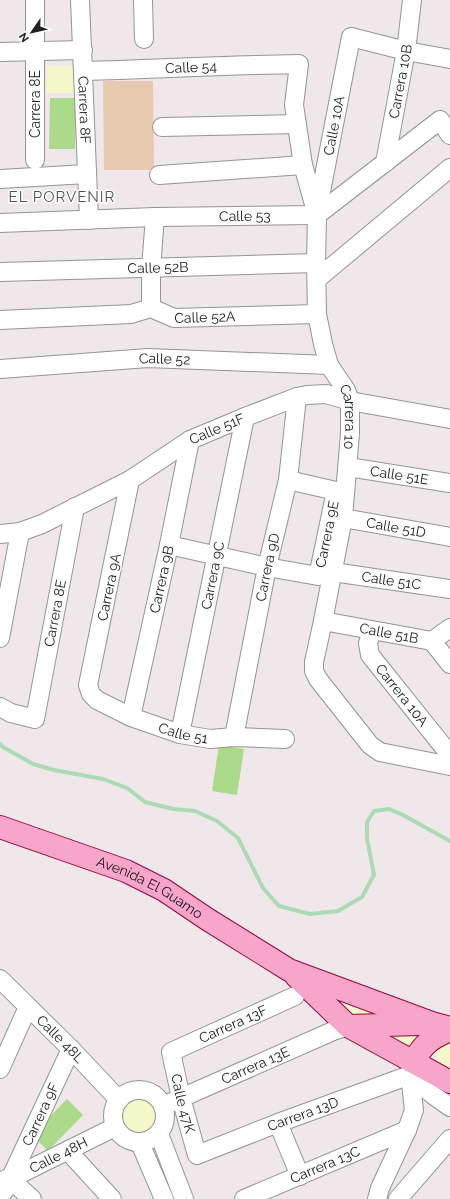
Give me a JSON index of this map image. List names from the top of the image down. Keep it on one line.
{"streets":{"main road":["Avenida El Guamo"],"street":["Calle 54","Carrera 10B","Carrera 8E","Carrera 8F","Calle 10A","Calle 53","Calle 52B","Calle 52A","Calle 52","Carrera 10","Calle 51F","Calle 51E","Calle 51D","Carrera 9E","Carrera 9D","Carrera 9C","Carrera 9B","Calle 51C","Carrera 9A","Calle 51B","Carrera 10A","Calle 51","Carrera 13F","Calle 48L","Carrera 13E","Calle 47K","Carrera 9F","Carrera 13D","Calle 48H","Carrera 13C"]},"crossings":[["Calle 54","Carrera 8F"],["Calle 54","Carrera 10"],["Carrera 10B","Calle 10A"],["Carrera 8E","Calle 51F"],["Carrera 8F","Calle 53"],["Calle 10A","Calle 53"],["Calle 10A","Carrera 10"],["Calle 53","Carrera 10"],["Calle 52B","Carrera 10"],["Calle 52A","Carrera 10"],["Calle 52","Carrera 10"],["Carrera 10","Calle 51F"],["Carrera 10","Calle 51E"],["Carrera 10","Calle 51D"],["Carrera 10","Carrera 9E"],["Carrera 10","Calle 51C"],["Carrera 10","Calle 51B"],["Calle 51F","Carrera 9D"],["Calle 51F","Carrera 9C"],["Calle 51F","Carrera 9B"],["Calle 51F","Carrera 9A"],["Carrera 9E","Carrera 9D"],["Carrera 9E","Calle 51C"],["Carrera 9D","Calle 51"],["Carrera 9C","Calle 51"],["Carrera 9B","Calle 51"],["Carrera 9A","Calle 51"],["Calle 51B","Carrera 10A"],["Avenida El Guamo","Carrera 13E"],["Avenida El Guamo","Carrera 13D"],["Carrera 13F","Calle 47K"],["Calle 48L","Carrera 13E"],["Calle 48L","Carrera 9F"],["Calle 48L","Calle 48H"],["Carrera 13E","Calle 47K"],["Carrera 13E","Calle 48H"],["Calle 47K","Carrera 13D"],["Carrera 9F","Calle 48H"]],"districts":["EL PORVENIR"],"north":"bottom left"}
